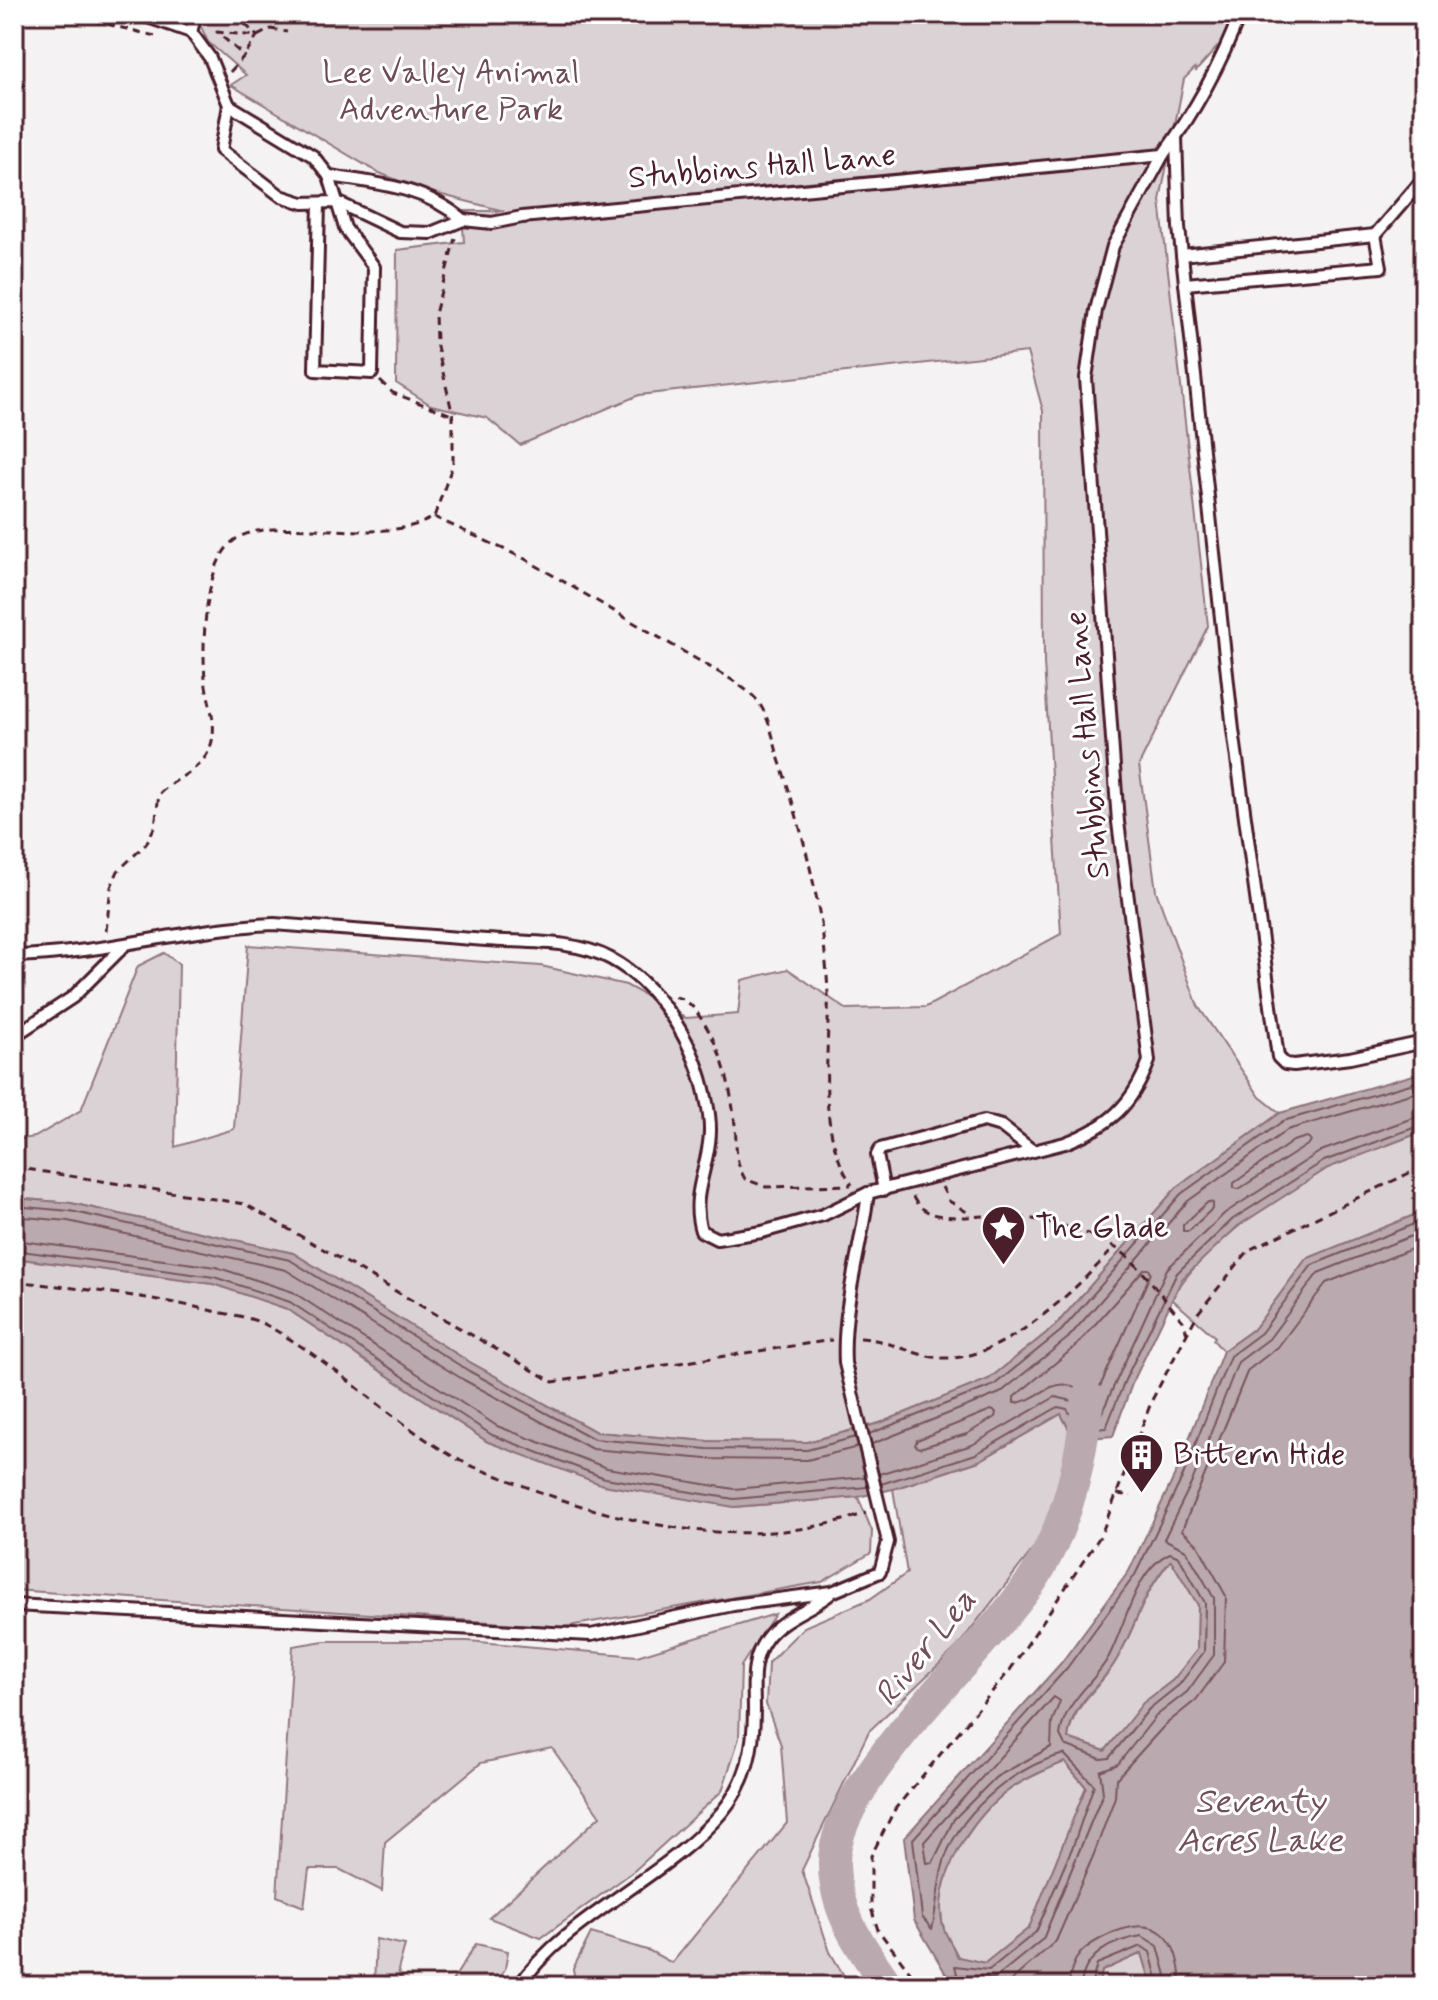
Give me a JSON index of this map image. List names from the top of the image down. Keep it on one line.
{"streets":{"lane":["Stubbins Hall Lane"]},"water":["River Lea","Seventy Acres Lake"],"parks":["Lee Valley Animal Adventure Park"],"places":{"place":["The Glade"],"building":["Bittern Hide"]}}
